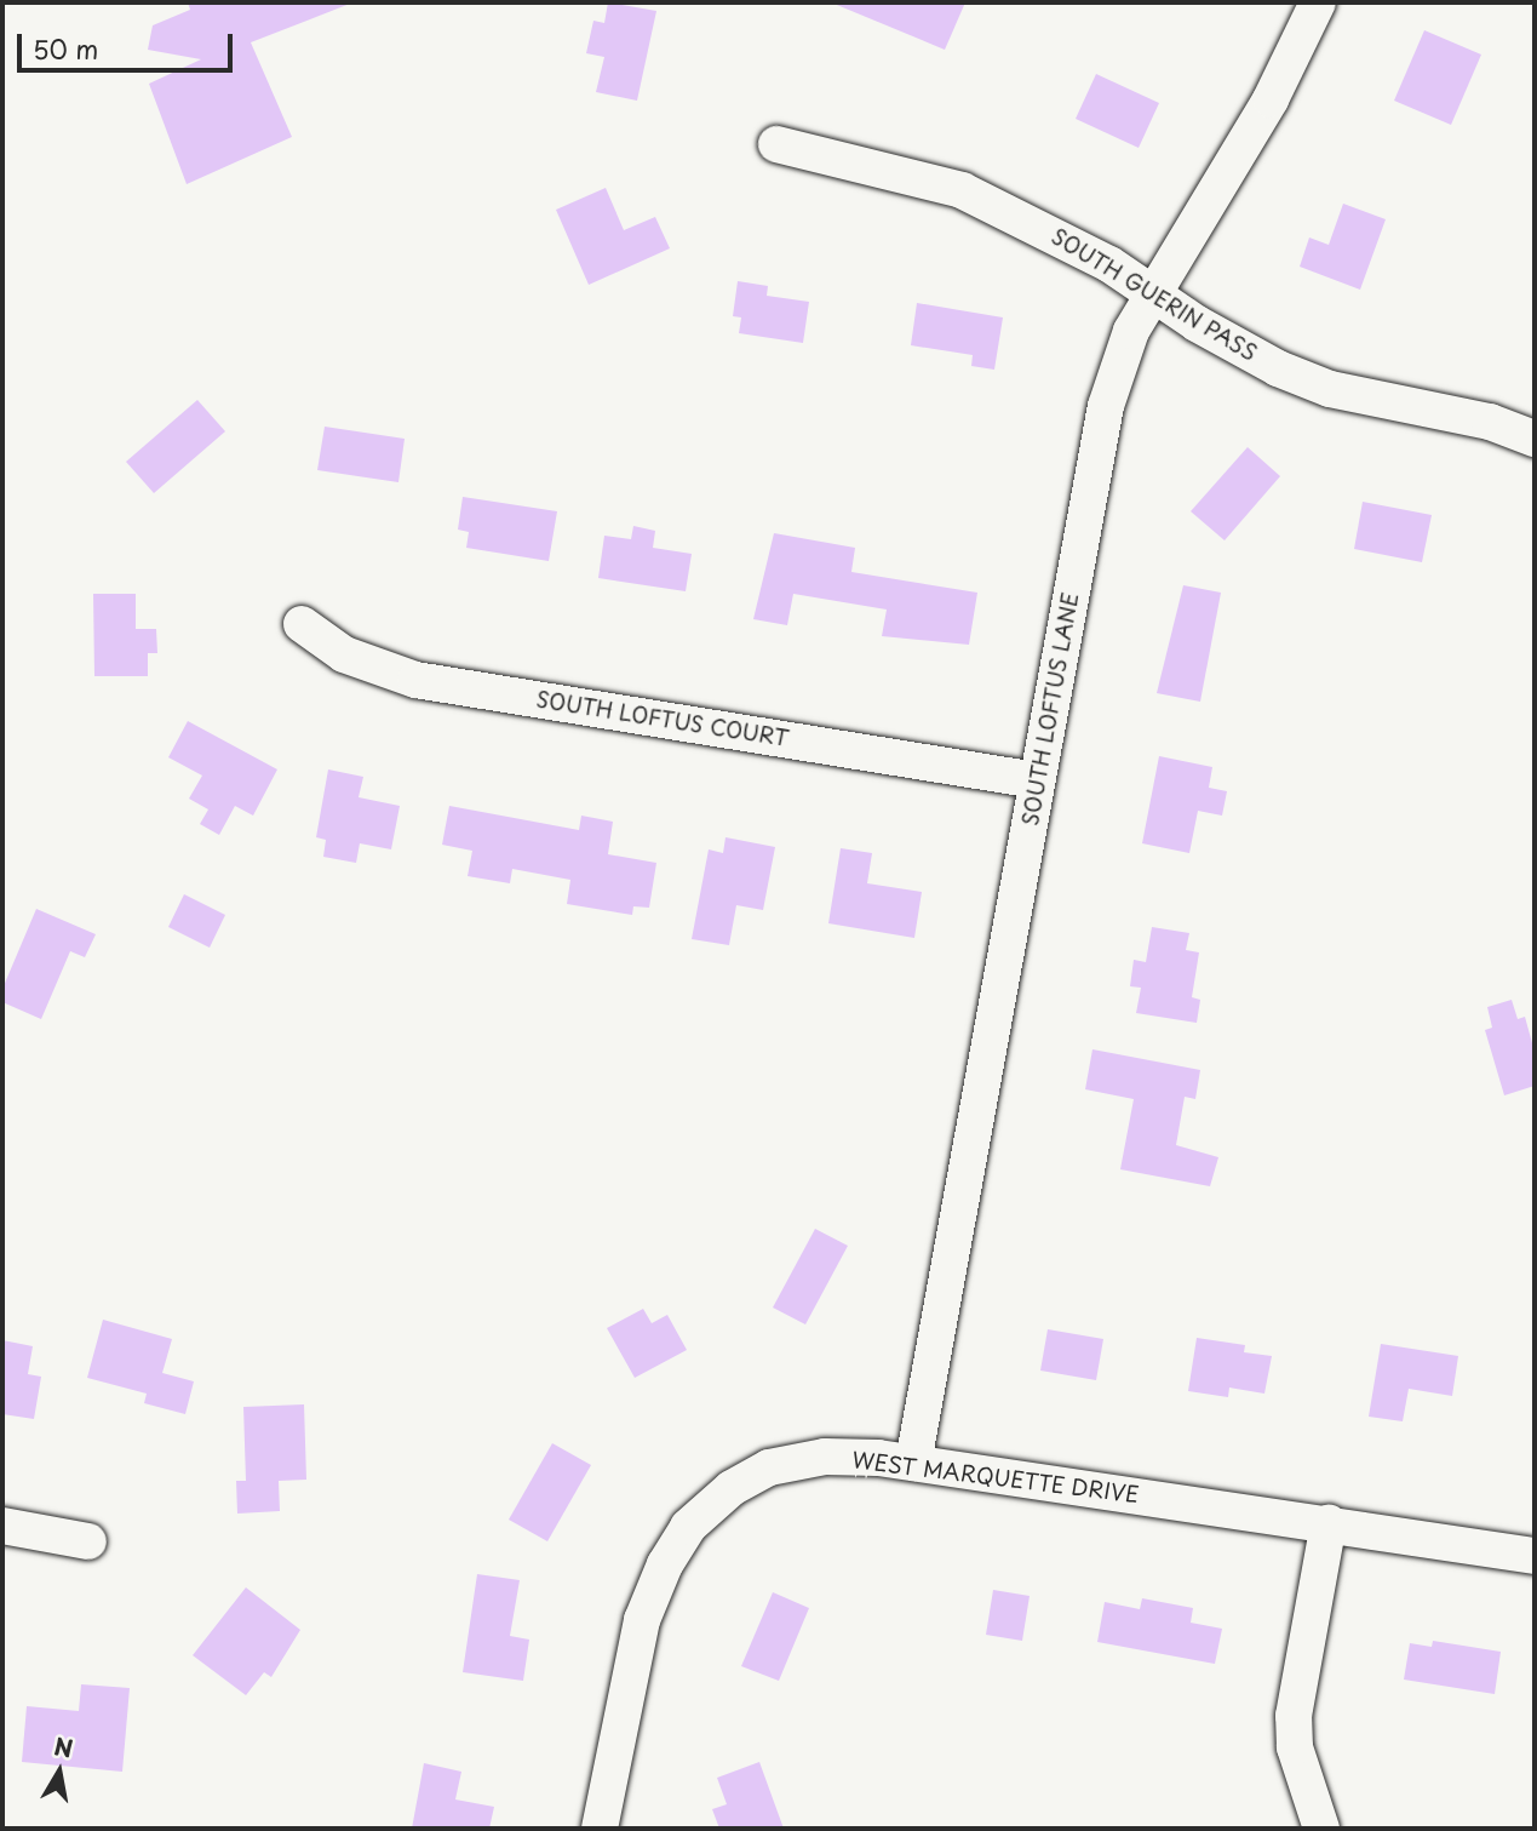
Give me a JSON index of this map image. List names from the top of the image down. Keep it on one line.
{"streets":{"street":["SOUTH GUERIN PASS","SOUTH LOFTUS LANE","SOUTH LOFTUS COURT","WEST MARQUETTE DRIVE"]},"crossings":[["SOUTH GUERIN PASS","SOUTH LOFTUS LANE"],["SOUTH LOFTUS LANE","SOUTH LOFTUS COURT"],["SOUTH LOFTUS LANE","WEST MARQUETTE DRIVE"]],"scale_bar":"50 m","north":"top"}
